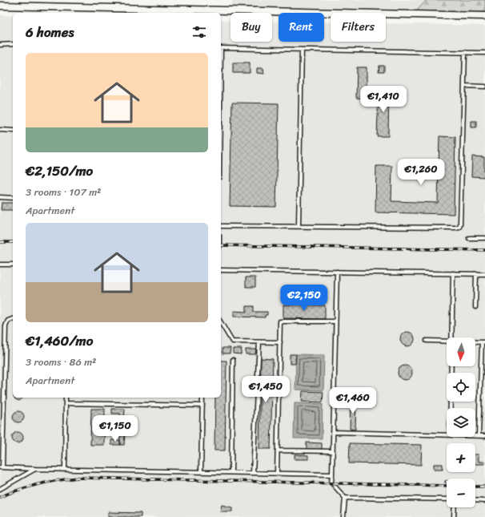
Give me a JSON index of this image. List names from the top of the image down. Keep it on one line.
{"north":"bottom","page":{"chip":["Buy","Rent","Filters"],"heading":"6 homes","list":[{"name":"€2,150/mo","note":"3 rooms · 107 m² · Apartment"},{"name":"€1,460/mo","note":"3 rooms · 86 m² · Apartment"}],"price":["€1,410","€1,260","€2,150","€1,450","€1,460","€1,150"],"map_buttons":["+","−"]}}
